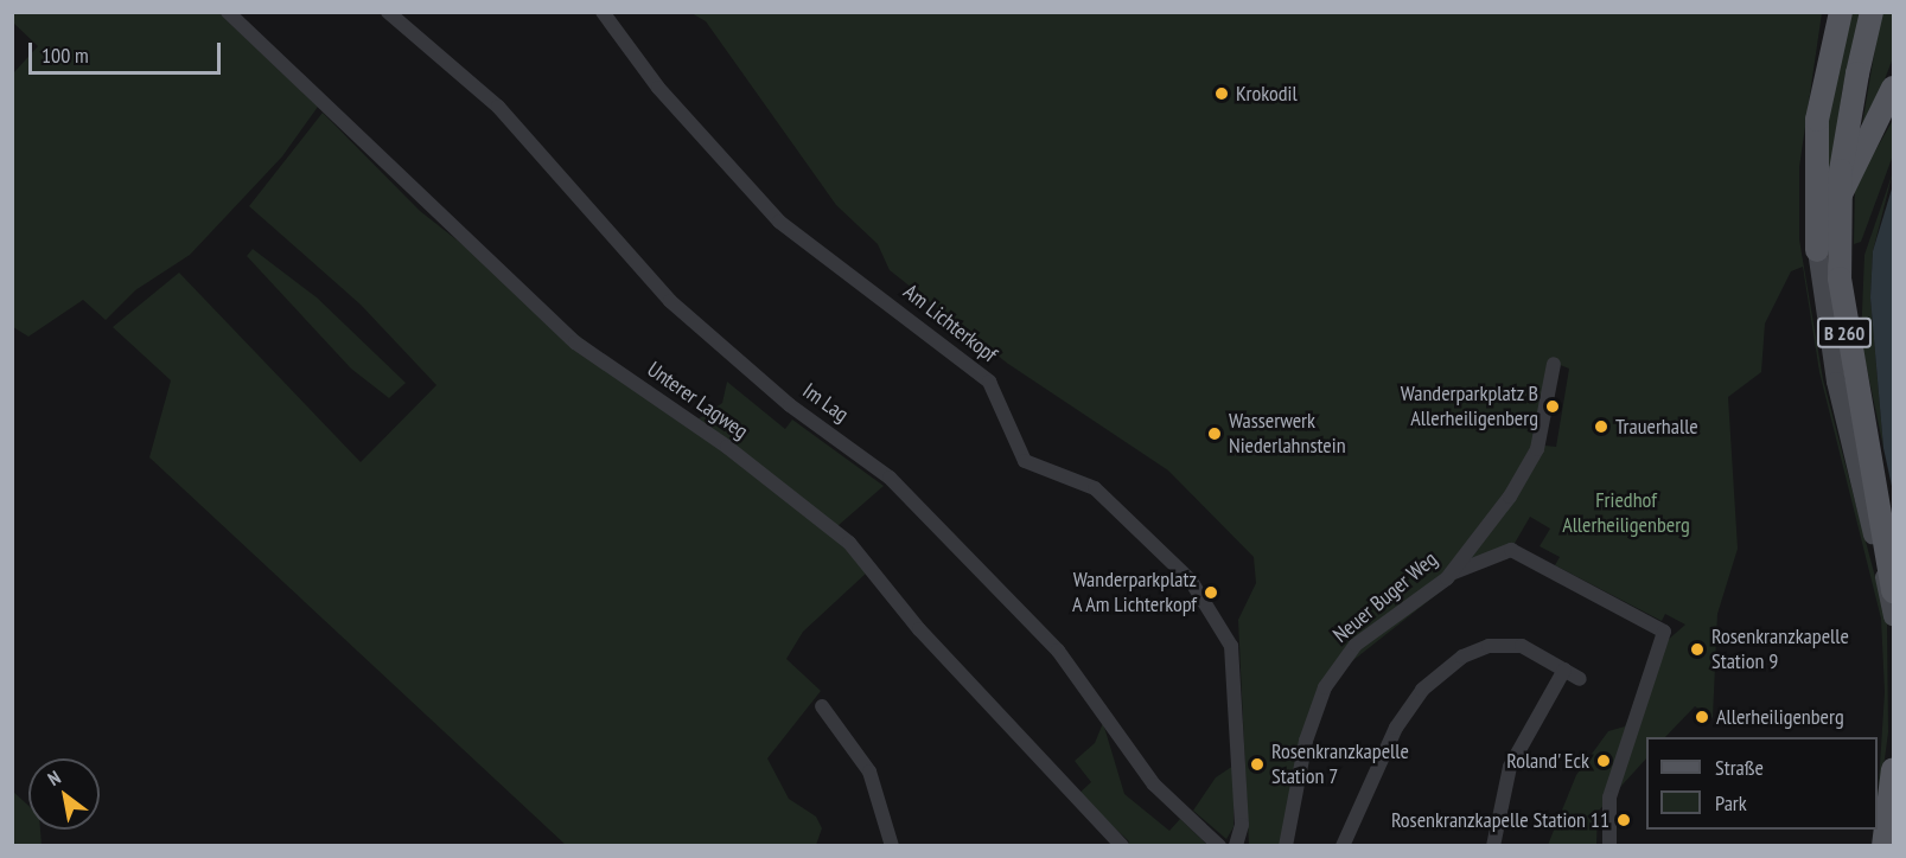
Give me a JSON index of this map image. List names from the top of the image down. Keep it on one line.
{"streets":{"main road":["B 260"],"street":["Am Lichterkopf","Unterer Lagweg","Im Lag","Neuer Buger Weg"]},"parks":["Friedhof Allerheiligenberg"],"places":["Krokodil","Wanderparkplatz B Allerheiligenberg","Trauerhalle","Wasserwerk Niederlahnstein","Wanderparkplatz A Am Lichterkopf","Rosenkranzkapelle Station 9","Allerheiligenberg","Roland' Eck","Rosenkranzkapelle Station 7","Rosenkranzkapelle Station 11"],"legend":["Straße","Park"],"scale_bar":"100 m","north":"top left"}
